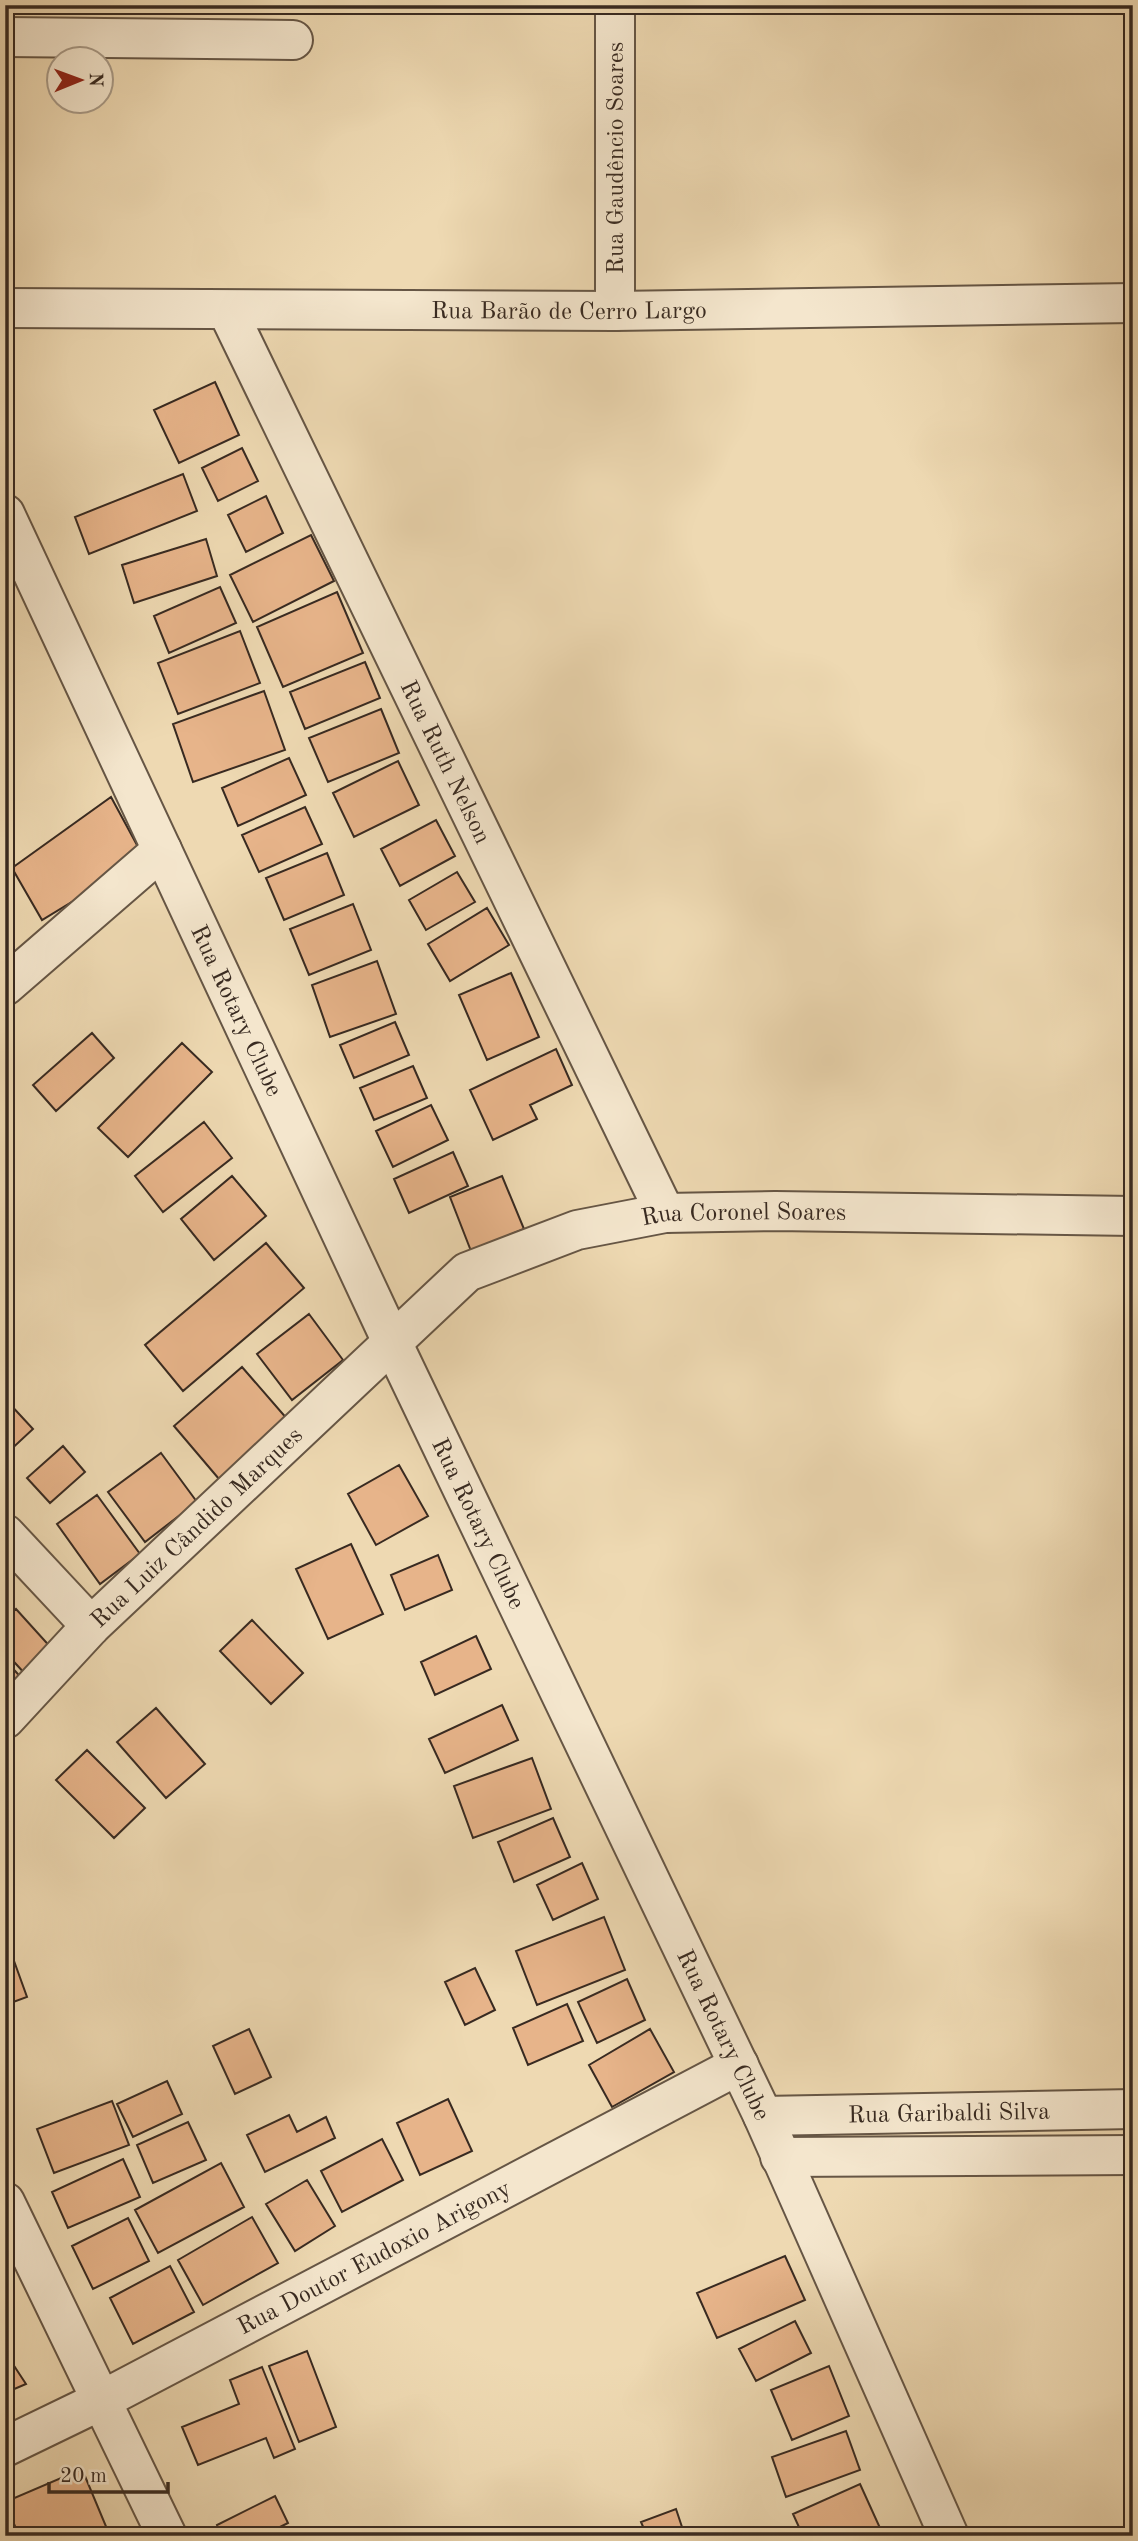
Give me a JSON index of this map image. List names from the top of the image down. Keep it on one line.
{"streets":{"street":["Rua Gaudêncio Soares","Rua Barão de Cerro Largo","Rua Ruth Nelson","Rua Rotary Clube","Rua Coronel Soares","Rua Luiz Cândido Marques","Rua Garibaldi Silva","Rua Doutor Eudoxio Arigony"]},"crossings":[["Rua Gaudêncio Soares","Rua Barão de Cerro Largo"],["Rua Barão de Cerro Largo","Rua Ruth Nelson"],["Rua Ruth Nelson","Rua Coronel Soares"],["Rua Rotary Clube","Rua Coronel Soares"],["Rua Rotary Clube","Rua Luiz Cândido Marques"],["Rua Rotary Clube","Rua Garibaldi Silva"],["Rua Rotary Clube","Rua Doutor Eudoxio Arigony"],["Rua Coronel Soares","Rua Luiz Cândido Marques"]],"scale_bar":"20 m","north":"right"}
